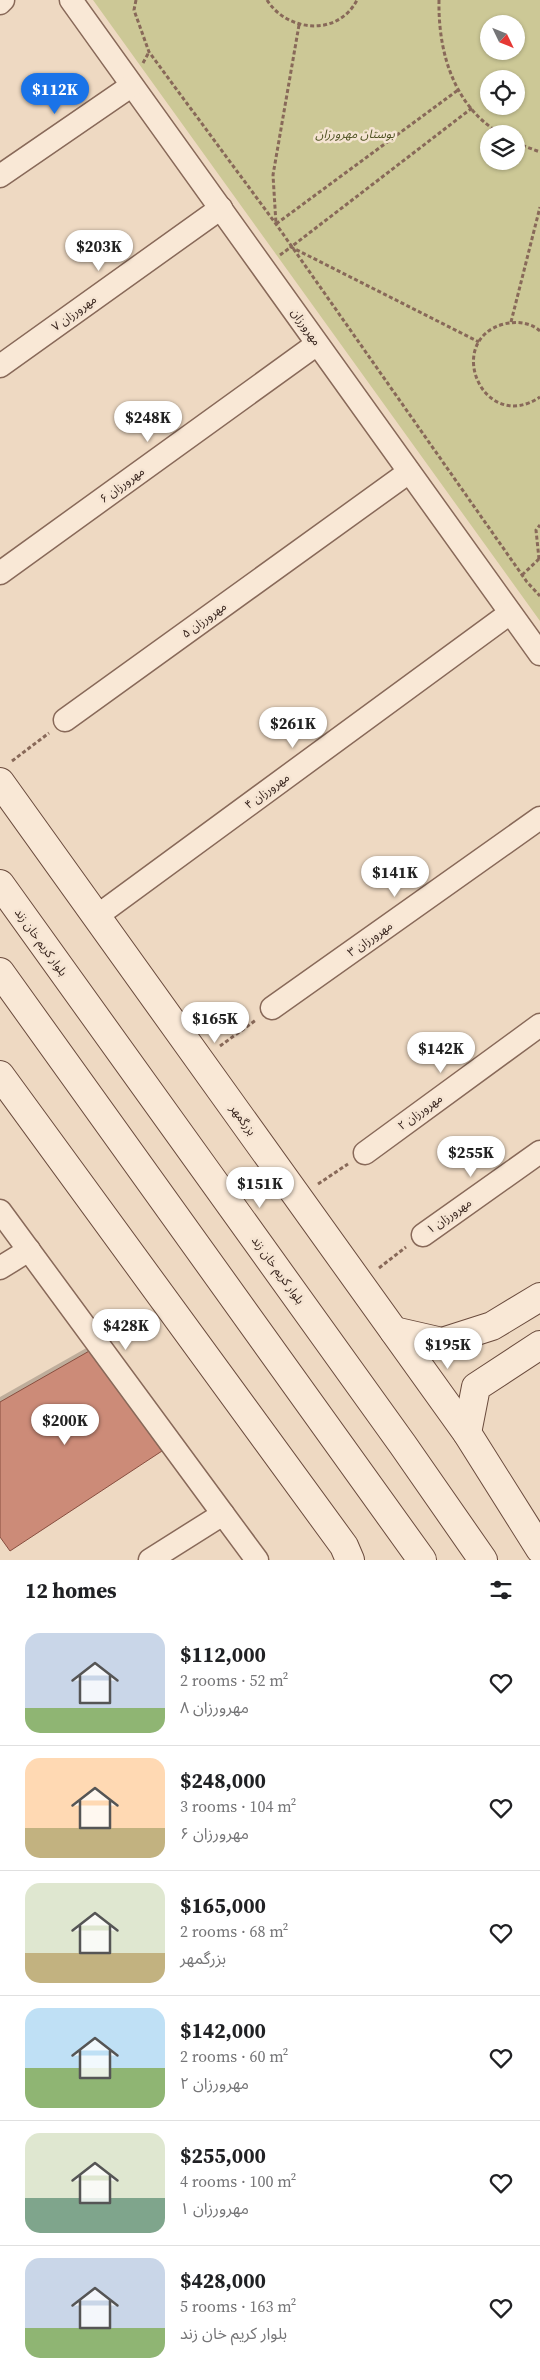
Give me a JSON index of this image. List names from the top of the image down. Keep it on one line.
{"streets":{"main road":["بلوار کریم خان زند","بزرگمهر"],"street":["مهرورزان ۷","مهرورزان","مهرورزان ۶","مهرورزان ۵","مهرورزان ۴","مهرورزان ۳","مهرورزان ۲","مهرورزان ۱"]},"crossings":[["مهرورزان ۷","مهرورزان"],["مهرورزان","مهرورزان ۶"],["مهرورزان","مهرورزان ۵"],["مهرورزان","مهرورزان ۴"],["مهرورزان ۴","بزرگمهر"],["بزرگمهر","مهرورزان ۱"]],"parks":["بوستان مهرورزان"],"north":"bottom right","page":{"price":["$112K","$203K","$248K","$261K","$141K","$165K","$142K","$255K","$151K","$428K","$195K","$200K"],"heading":"12 homes","list":[{"name":"$112,000","note":"2 rooms · 52 m² · مهرورزان ۸"},{"name":"$248,000","note":"3 rooms · 104 m² · مهرورزان ۶"},{"name":"$165,000","note":"2 rooms · 68 m² · بزرگمهر"},{"name":"$142,000","note":"2 rooms · 60 m² · مهرورزان ۲"},{"name":"$255,000","note":"4 rooms · 100 m² · مهرورزان ۱"},{"name":"$428,000","note":"5 rooms · 163 m² · بلوار کریم خان زند"}]}}
